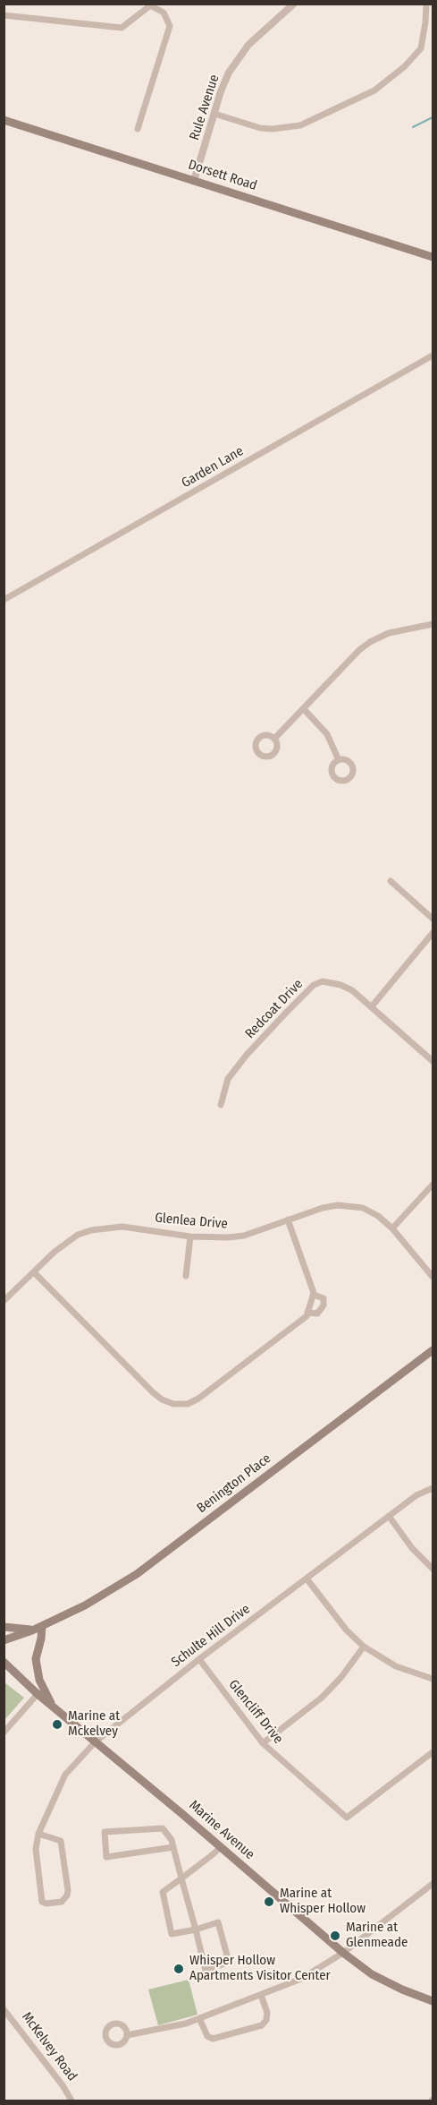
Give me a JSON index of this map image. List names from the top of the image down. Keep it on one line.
{"streets":{"main road":["Dorsett Road","Benington Place","Marine Avenue"],"street":["Rule Avenue","Garden Lane","Redcoat Drive","Glenlea Drive","Schulte Hill Drive","Glencliff Drive","McKelvey Road"]},"crossings":[["Rule Avenue","Dorsett Road"],["Schulte Hill Drive","Glencliff Drive"],["Schulte Hill Drive","Marine Avenue"]],"places":["Marine at Mckelvey","Marine at Whisper Hollow","Marine at Glenmeade","Whisper Hollow Apartments Visitor Center"]}
